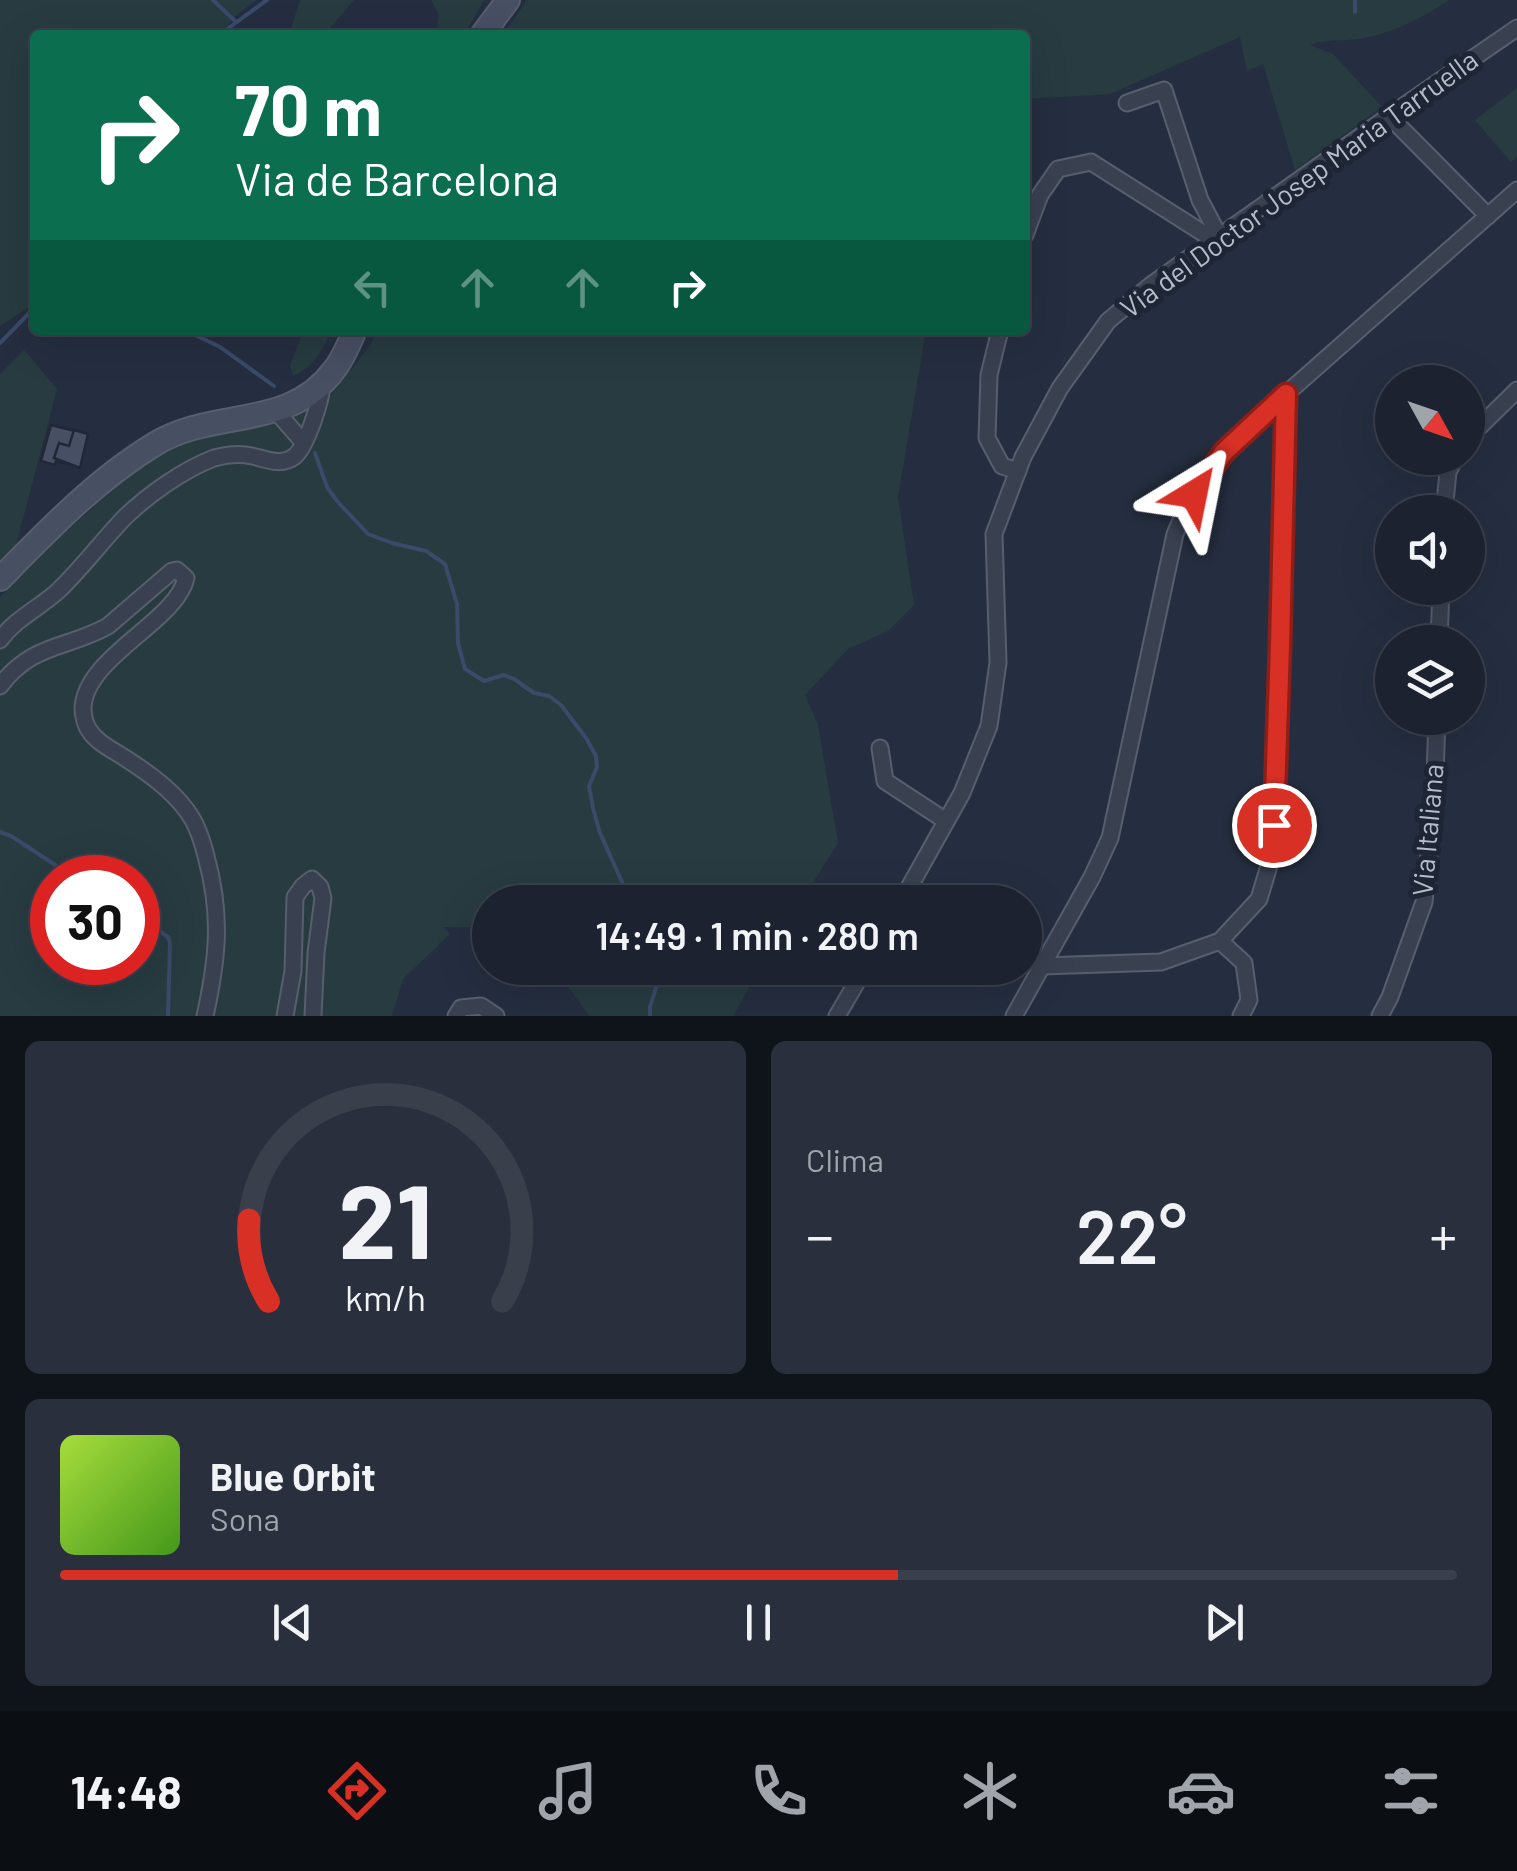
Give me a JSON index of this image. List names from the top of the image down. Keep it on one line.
{"streets":{"street":["Via del Doctor Josep Maria Tarruella","Via Italiana"]},"north":"bottom right","page":{"turn":["70 m","Via de Barcelona"],"limit":"30","trip":"14:49 · 1 min · 280 m","tile":"Clima","heat":["−","22°","+"],"song":["Blue Orbit","Sona"],"tabs":"14:48","gauge":["21","km/h"]}}
